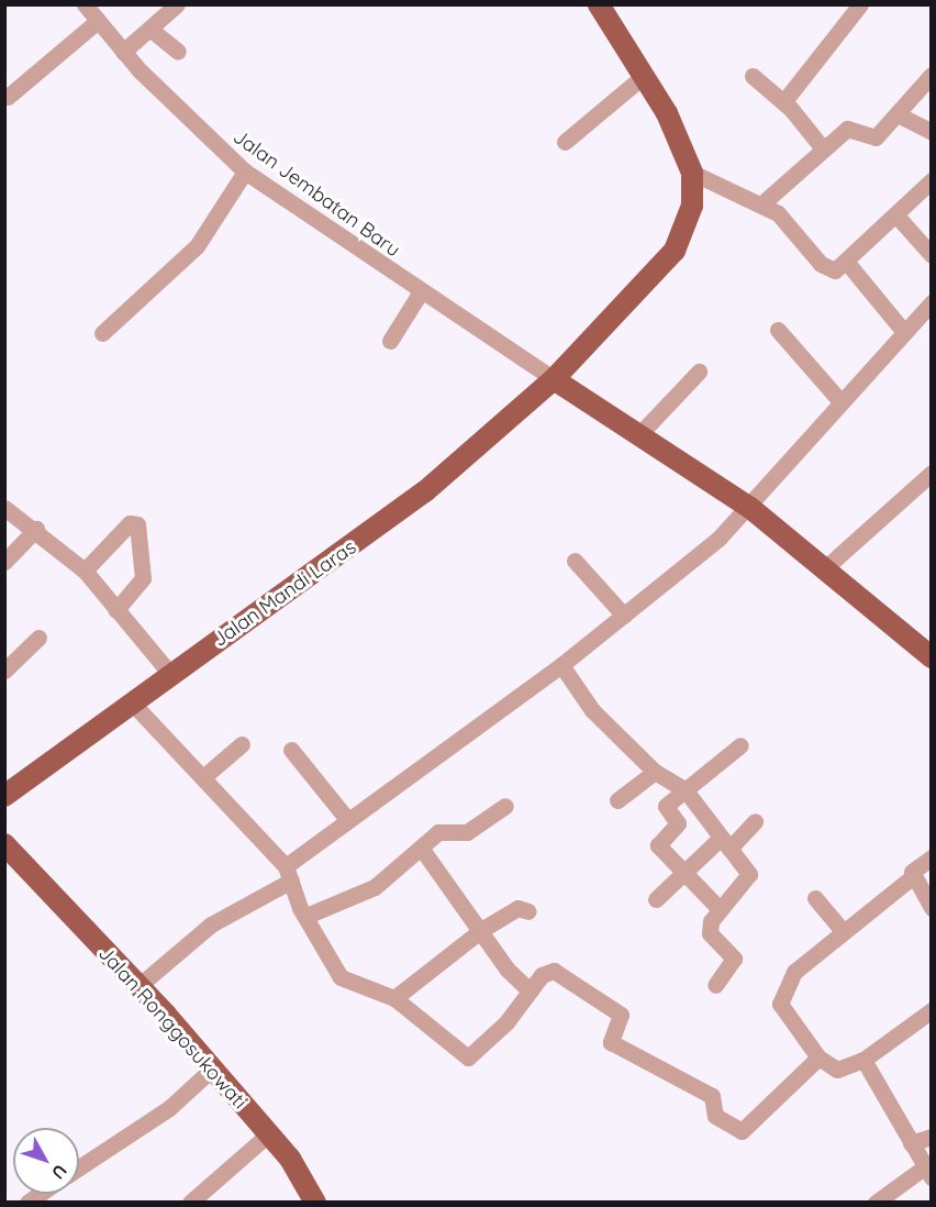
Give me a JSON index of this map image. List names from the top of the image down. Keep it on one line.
{"streets":{"main road":["Jalan Mandi Laras","Jalan Ronggosukowati"],"street":["Jalan Jembatan Baru"]},"crossings":[["Jalan Jembatan Baru","Jalan Mandi Laras"]],"north":"bottom right"}
